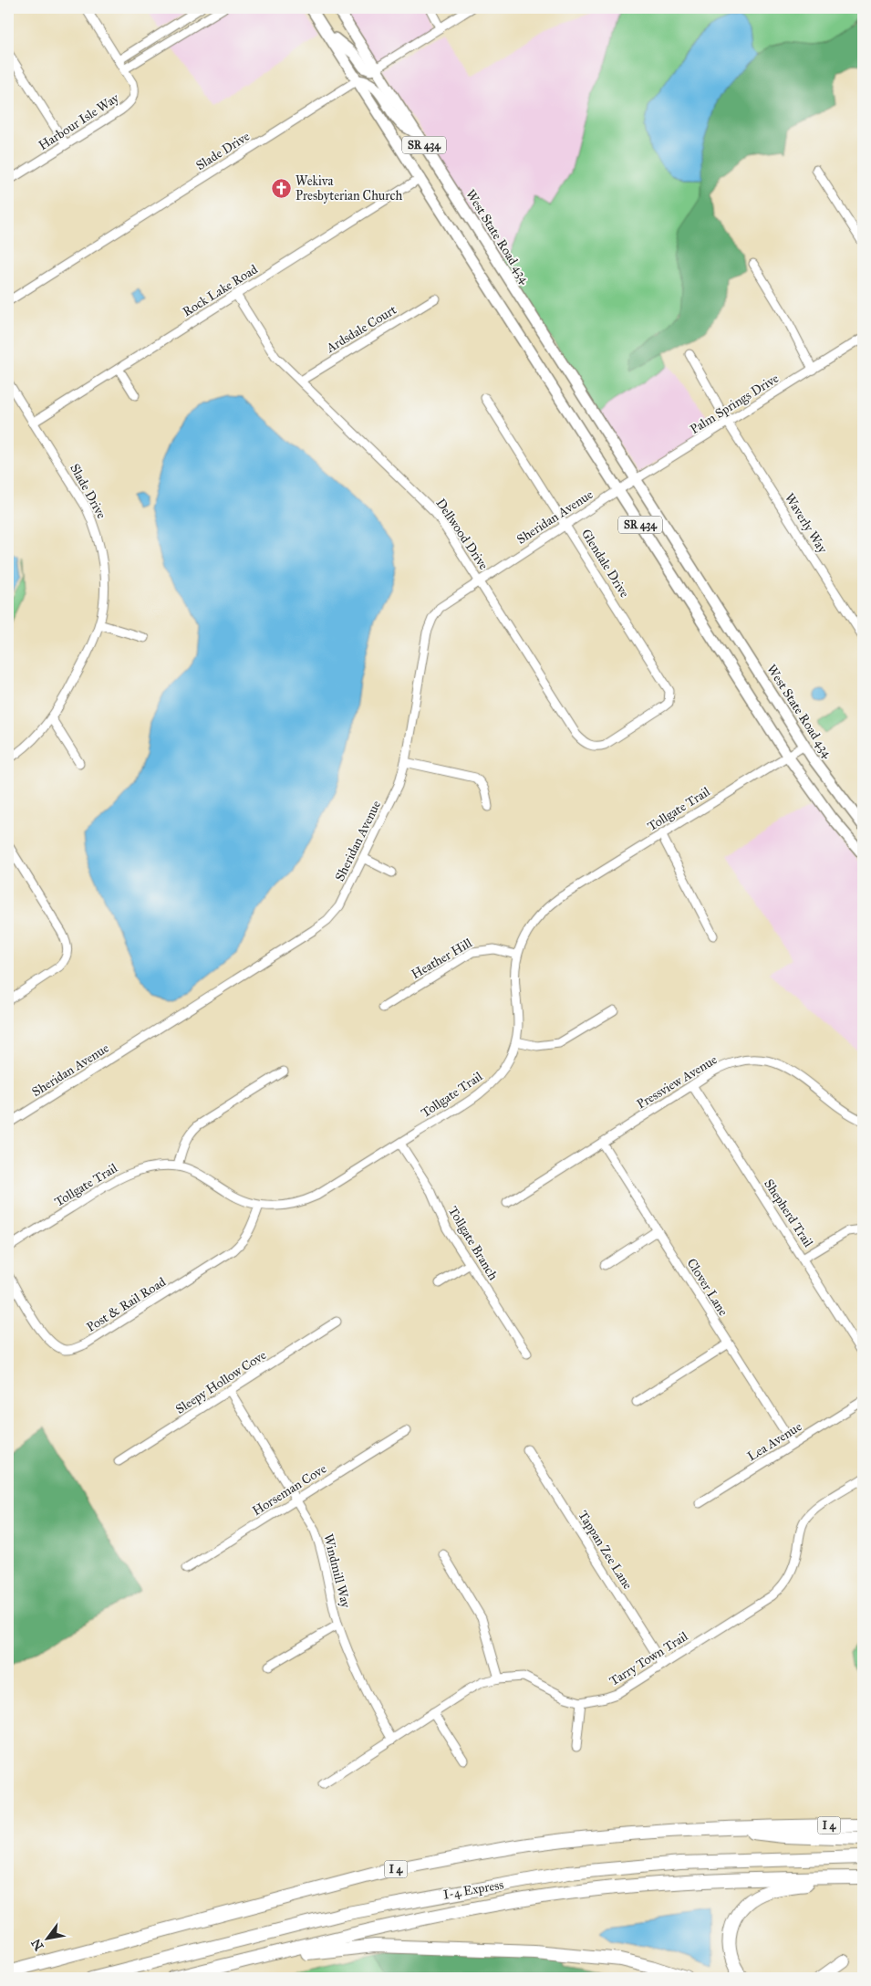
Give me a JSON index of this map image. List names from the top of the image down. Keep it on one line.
{"streets":{"highway":["I 4","I-4 Express"],"main road":["SR 434","West State Road 434"],"street":["Harbour Isle Way","Slade Drive","Rock Lake Road","Ardsdale Court","Palm Springs Drive","Sheridan Avenue","Waverly Way","Dellwood Drive","Glendale Drive","Tollgate Trail","Heather Hill","Pressview Avenue","Shepherd Trail","Tollgate Branch","Clover Lane","Post & Rail Road","Sleepy Hollow Cove","Lea Avenue","Horseman Cove","Tappan Zee Lane","Windmill Way","Tarry Town Trail"]},"crossings":[["SR 434","Slade Drive"],["SR 434","Rock Lake Road"],["SR 434","Palm Springs Drive"],["SR 434","Sheridan Avenue"],["SR 434","Tollgate Trail"],["Slade Drive","Rock Lake Road"],["West State Road 434","Palm Springs Drive"],["West State Road 434","Tollgate Trail"],["Rock Lake Road","Dellwood Drive"],["Ardsdale Court","Dellwood Drive"],["Palm Springs Drive","Sheridan Avenue"],["Palm Springs Drive","Waverly Way"],["Sheridan Avenue","Dellwood Drive"],["Sheridan Avenue","Glendale Drive"],["Dellwood Drive","Glendale Drive"],["Tollgate Trail","Heather Hill"],["Tollgate Trail","Tollgate Branch"],["Tollgate Trail","Post & Rail Road"],["Pressview Avenue","Shepherd Trail"],["Pressview Avenue","Clover Lane"],["Clover Lane","Lea Avenue"],["Sleepy Hollow Cove","Windmill Way"],["Horseman Cove","Windmill Way"],["Tappan Zee Lane","Tarry Town Trail"]],"places":{"church":["Wekiva Presbyterian Church"]},"north":"bottom left"}
